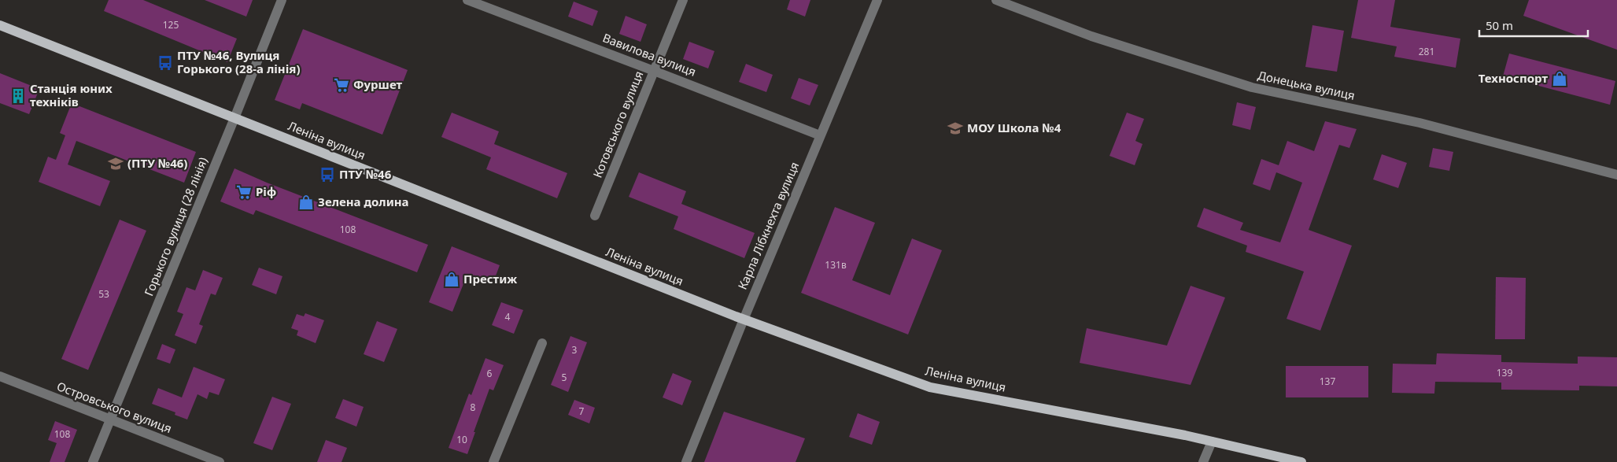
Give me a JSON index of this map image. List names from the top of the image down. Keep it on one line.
{"streets":{"main road":["Леніна вулиця"],"street":["Вавилова вулиця","Донецька вулиця","Котовського вулиця","Карла Лібкнехта вулиця","Горького вулиця (28 лiнiя)","Островського вулиця"]},"crossings":[["Вавилова вулиця","Котовського вулиця"],["Вавилова вулиця","Карла Лібкнехта вулиця"],["Леніна вулиця","Карла Лібкнехта вулиця"],["Леніна вулиця","Горького вулиця (28 лiнiя)"],["Горького вулиця (28 лiнiя)","Островського вулиця"]],"places":{"bus stop":["ПТУ №46, Вулиця Горького (28-а лінія)","ПТУ №46"],"shop":["Техноспорт","Зелена долина","Престиж"],"supermarket":["Фуршет","Ріф"],"building":["Станція юних техніків"],"school or university":["МОУ Школа №4","(ПТУ №46)"]},"house_numbers":["125","281","108","131в","53","4","3","139","6","5","137","8","7","108","10"],"scale_bar":"50 m"}
